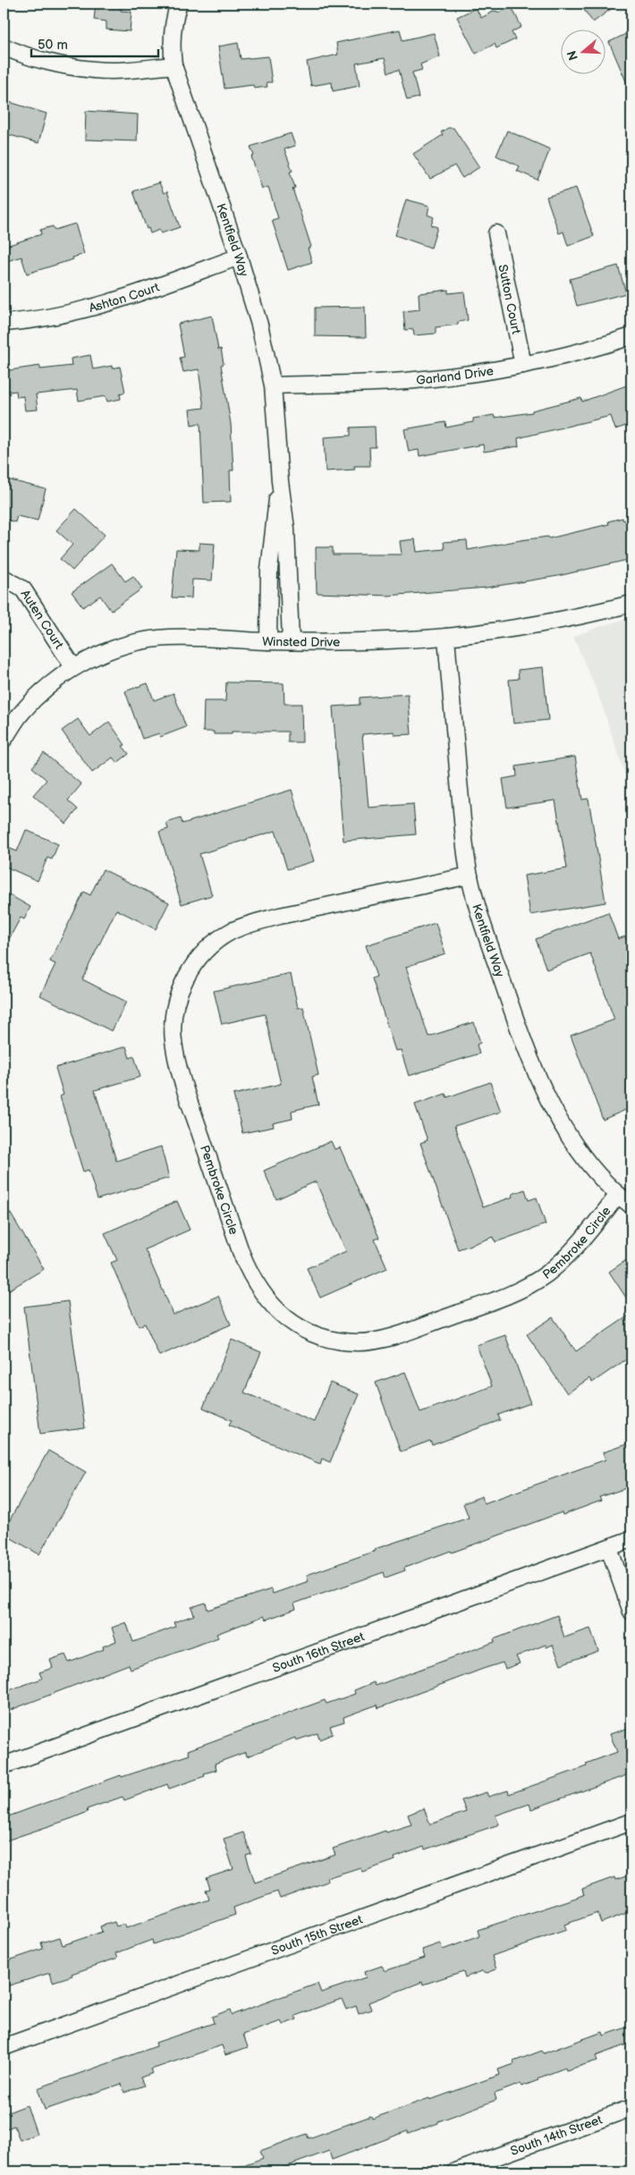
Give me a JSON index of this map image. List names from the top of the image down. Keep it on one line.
{"streets":{"street":["Kentfield Way","Ashton Court","Sutton Court","Garland Drive","Auten Court","Winsted Drive","Pembroke Circle","South 16th Street","South 15th Street","South 14th Street"]},"crossings":[["Kentfield Way","Ashton Court"],["Kentfield Way","Garland Drive"],["Kentfield Way","Winsted Drive"],["Kentfield Way","Pembroke Circle"],["Sutton Court","Garland Drive"],["Auten Court","Winsted Drive"]],"scale_bar":"50 m","north":"left"}
